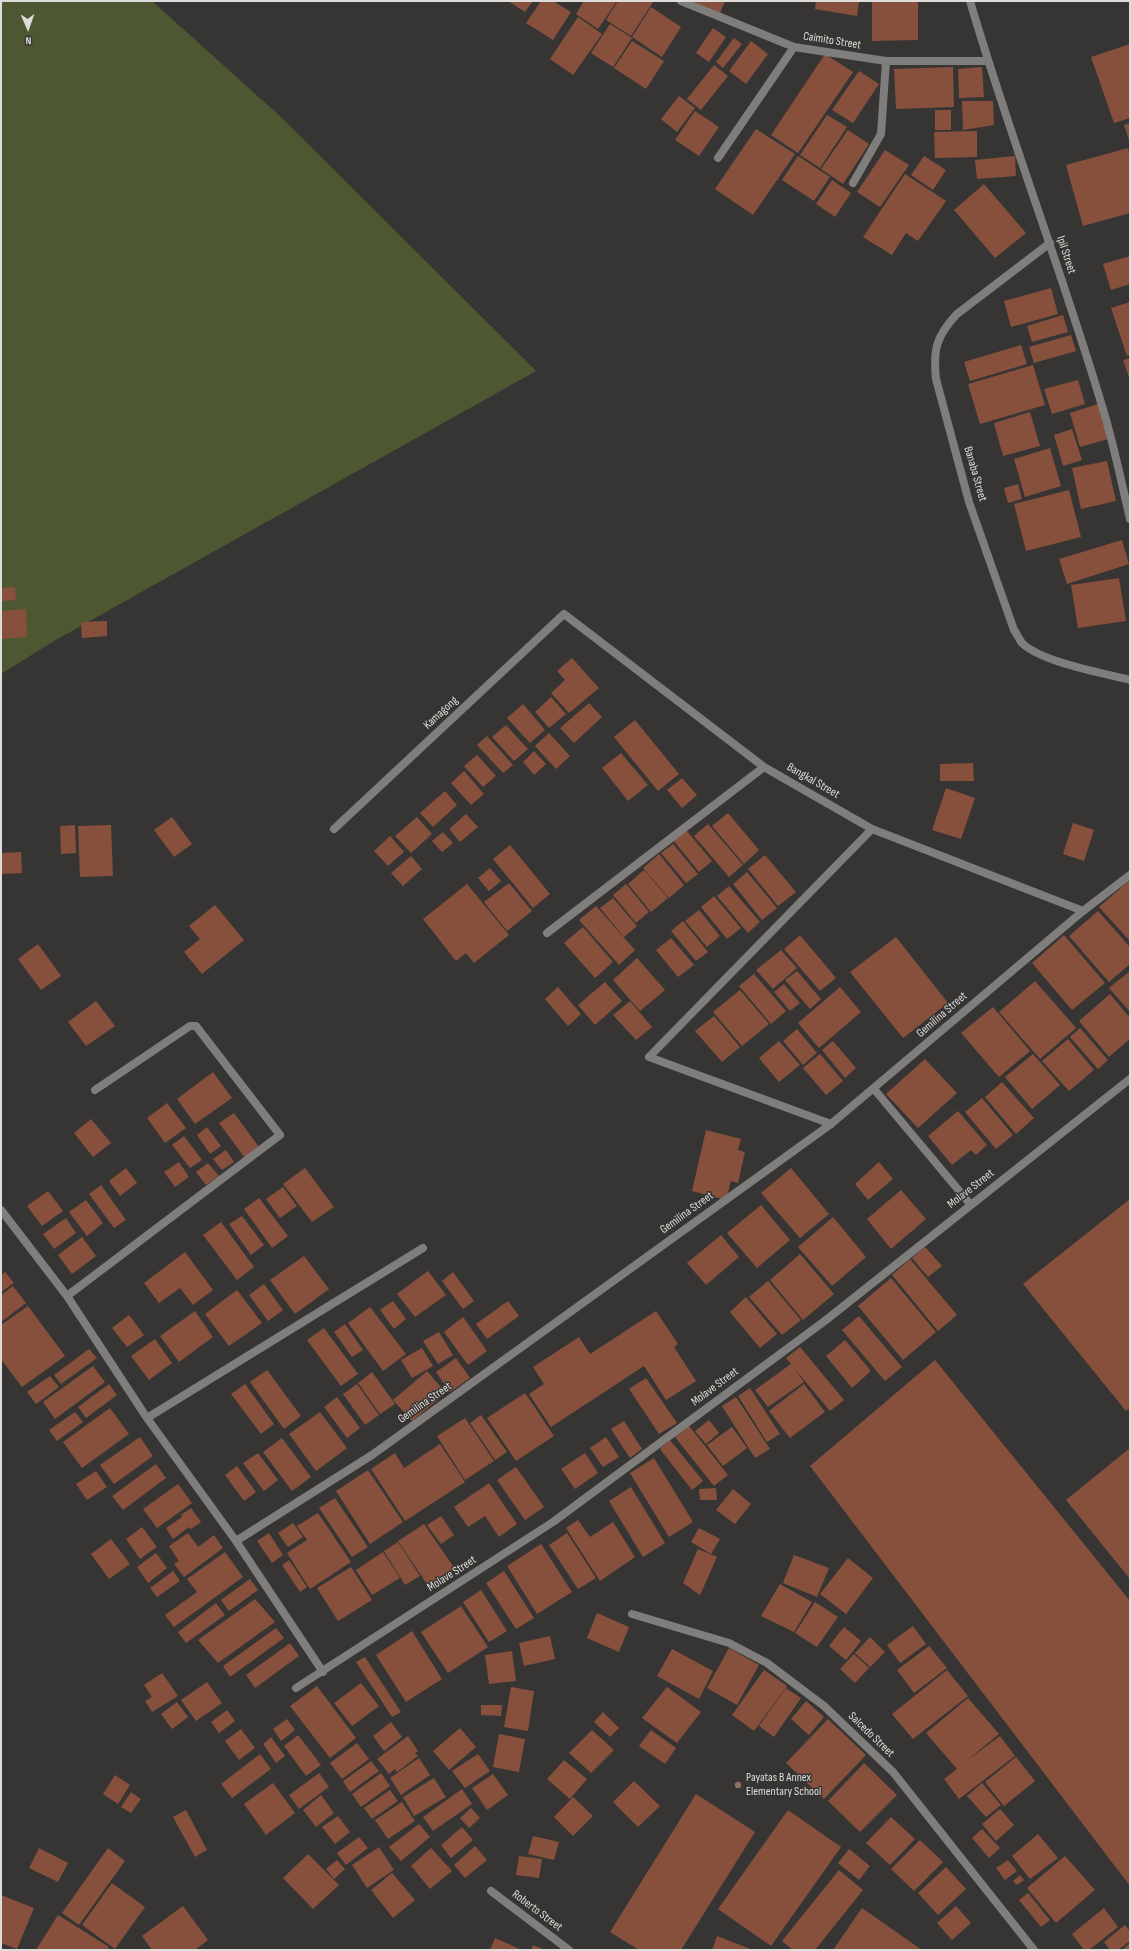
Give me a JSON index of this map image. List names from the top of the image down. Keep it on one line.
{"streets":{"street":["Caimito Street","Ipil Street","Banaba Street","Kamagong","Bangkal Street","Gemilina Street","Molave Street","Salcedo Street","Roberto Street"]},"crossings":[["Caimito Street","Ipil Street"],["Ipil Street","Banaba Street"],["Kamagong","Bangkal Street"],["Bangkal Street","Gemilina Street"]],"places":["Payatas B Annex Elementary School"],"north":"bottom"}
